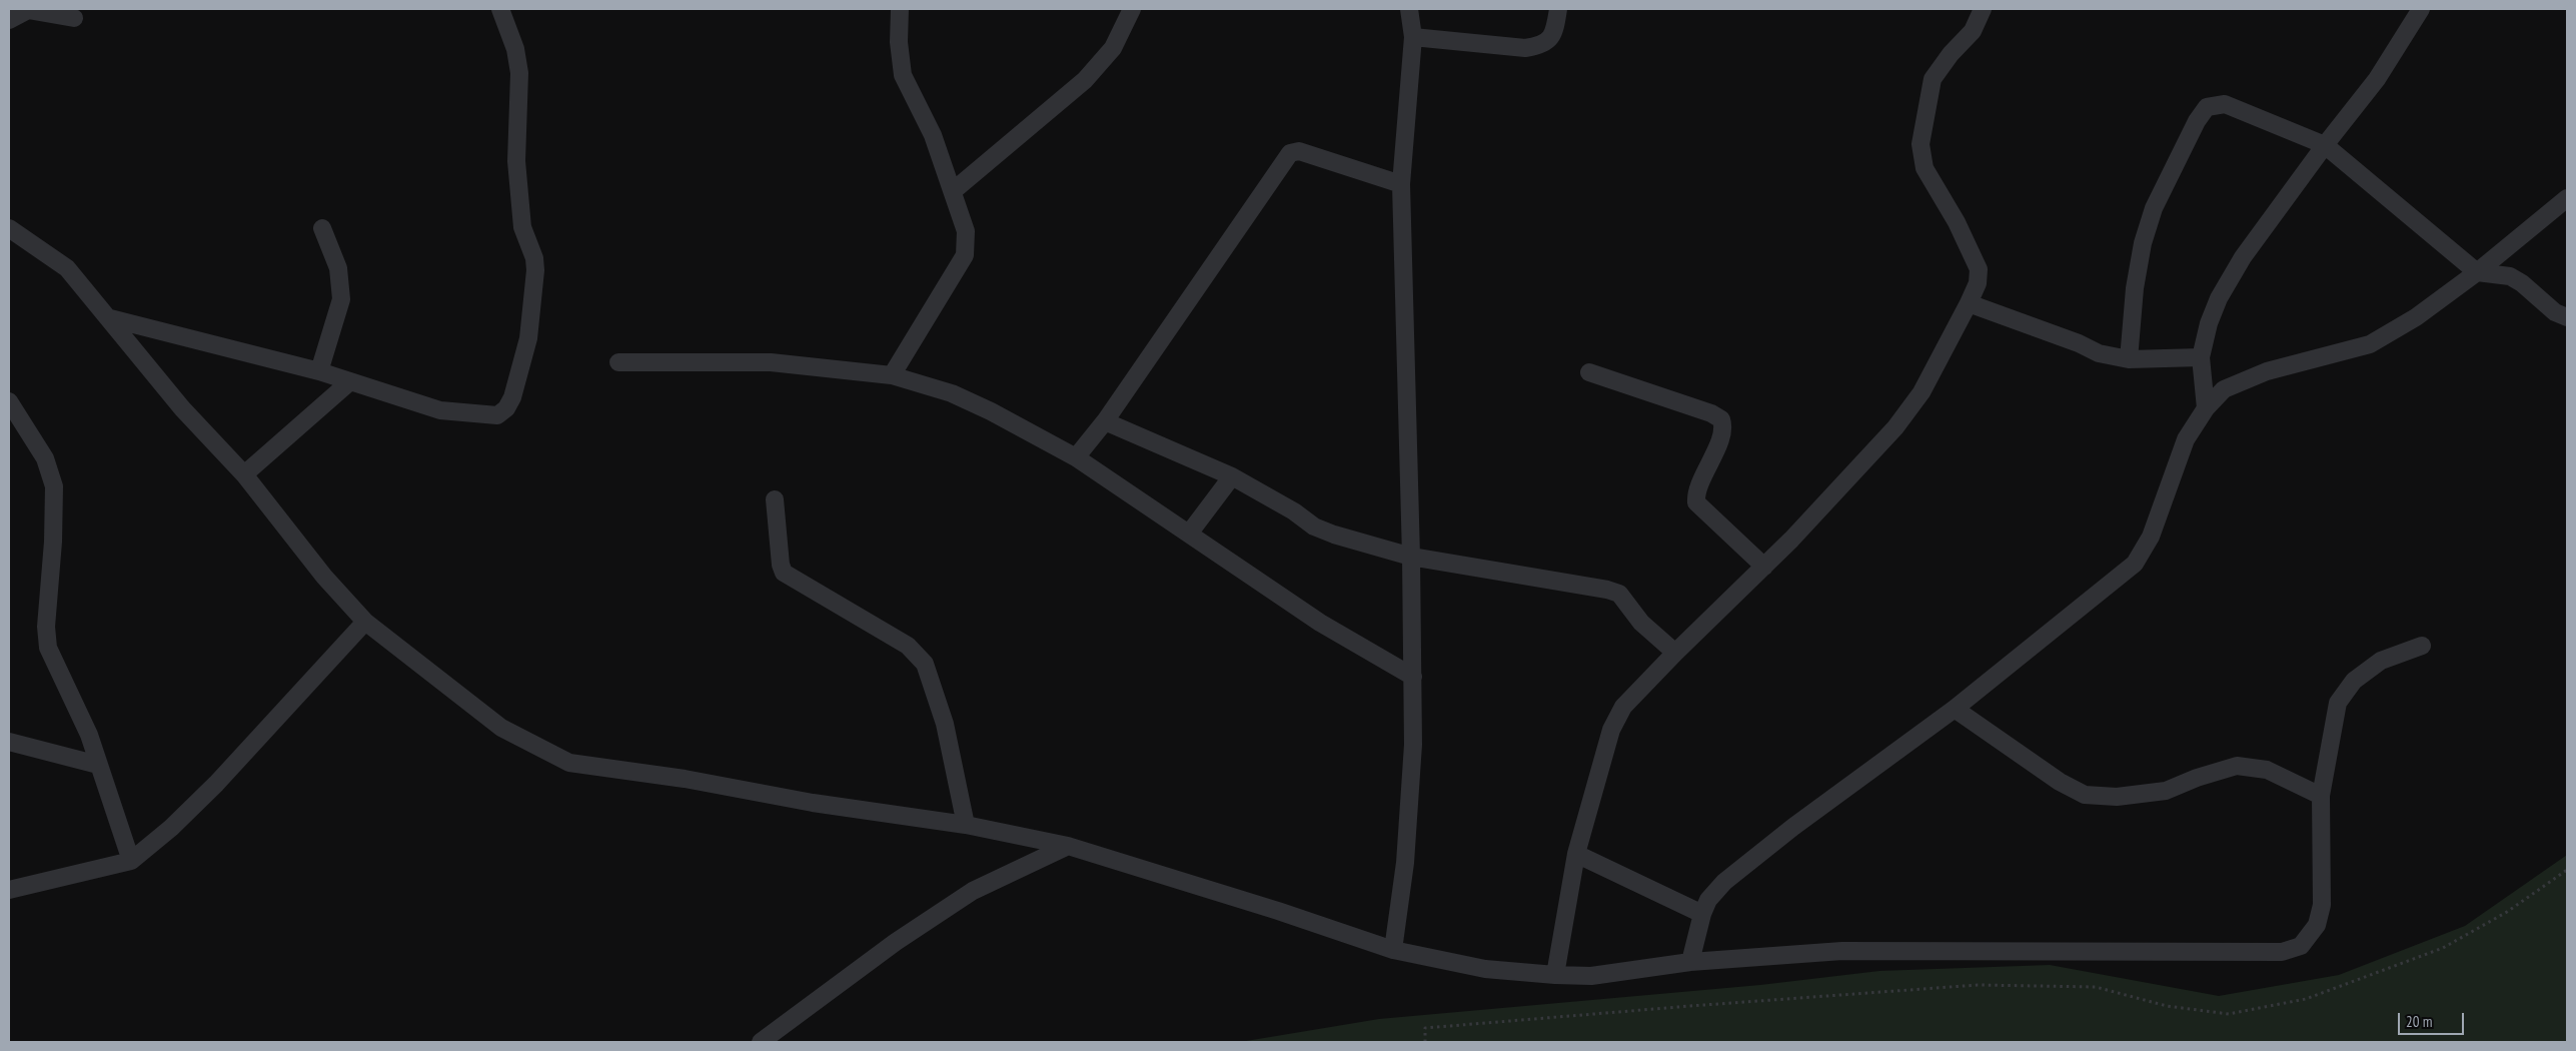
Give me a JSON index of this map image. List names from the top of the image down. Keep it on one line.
{"scale_bar":"20 m"}
